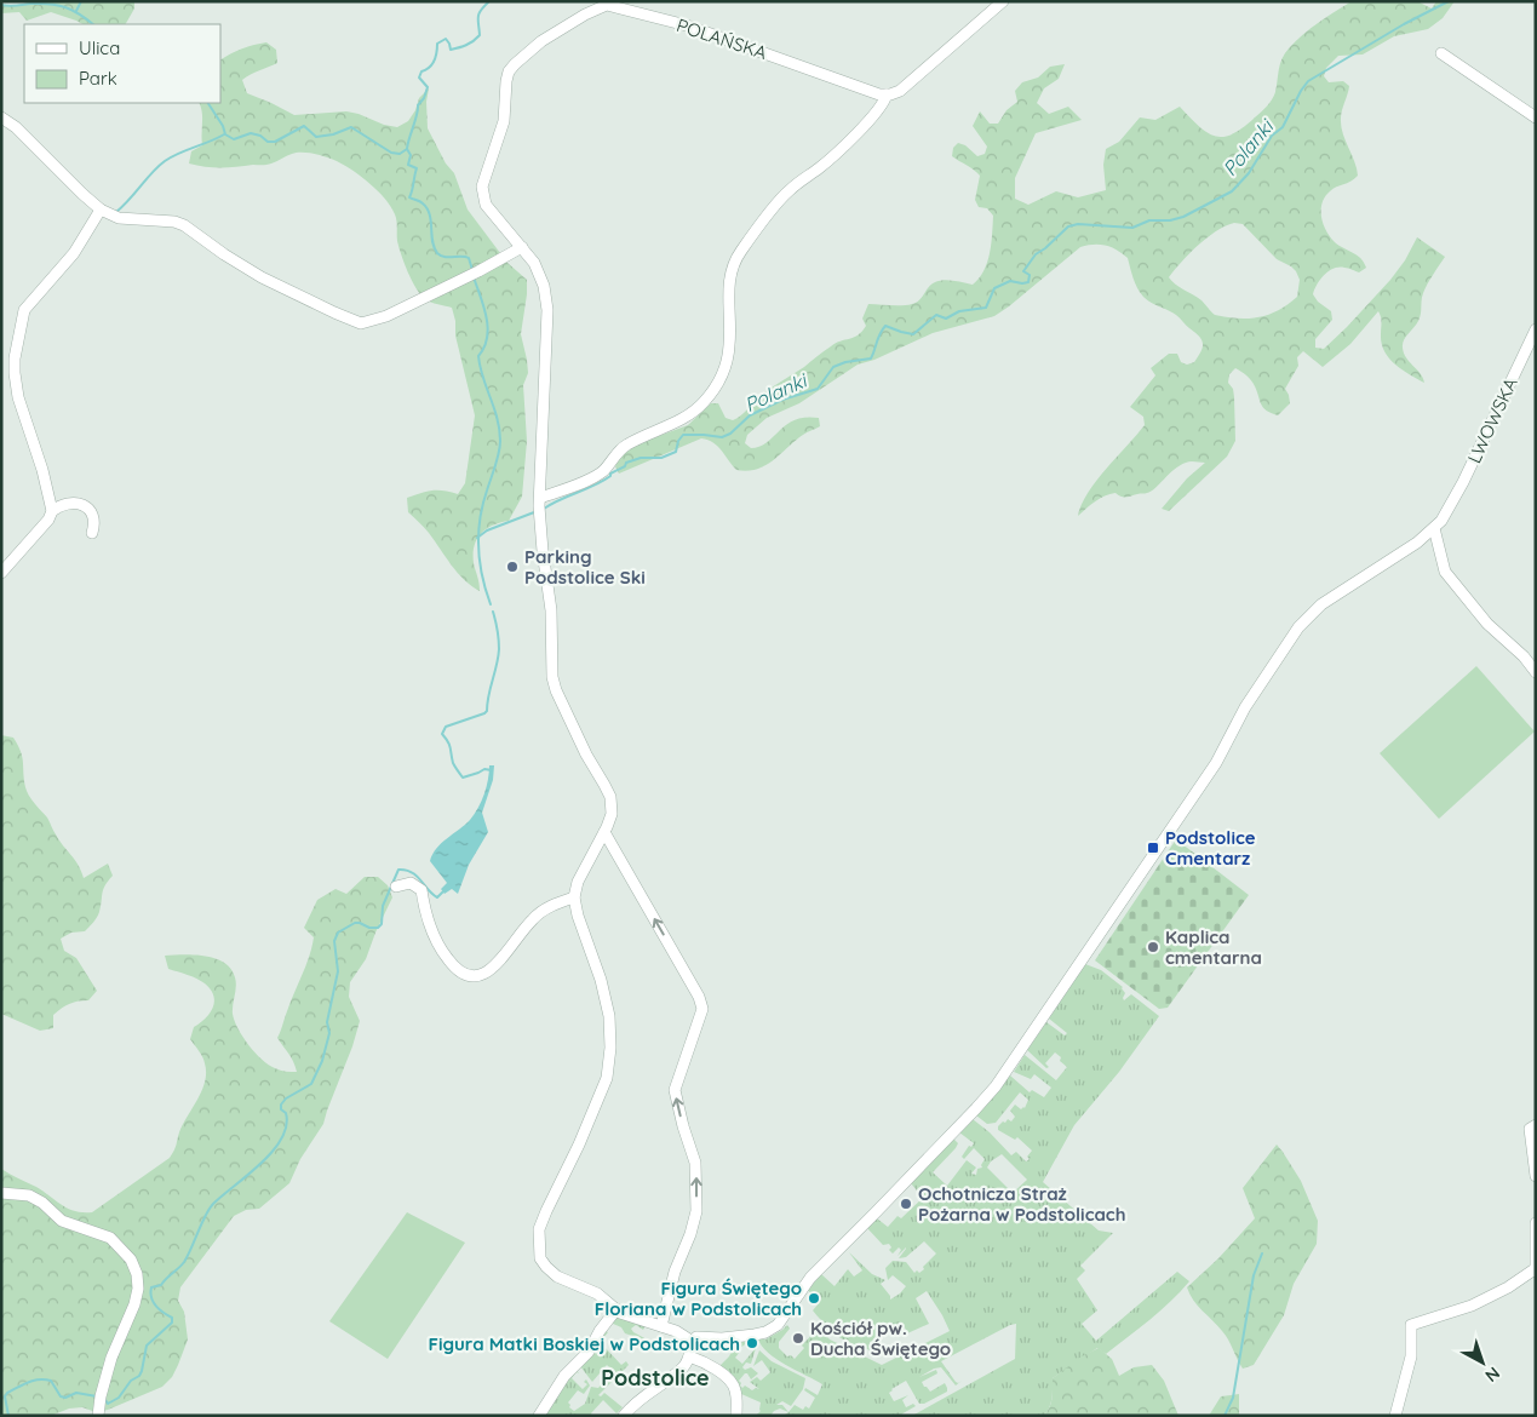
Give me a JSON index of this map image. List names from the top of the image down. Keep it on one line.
{"streets":{"street":["POLAŃSKA","LWOWSKA"]},"districts":["Podstolice"],"water":["Polanki"],"places":{"other":["Parking Podstolice Ski","Kaplica cmentarna","Ochotnicza Straż Pożarna w Podstolicach","Figura Świętego Floriana w Podstolicach","Kościół pw. Ducha Świętego","Figura Matki Boskiej w Podstolicach"],"transit":["Podstolice Cmentarz"]},"legend":["Ulica","Park"],"north":"bottom right"}
